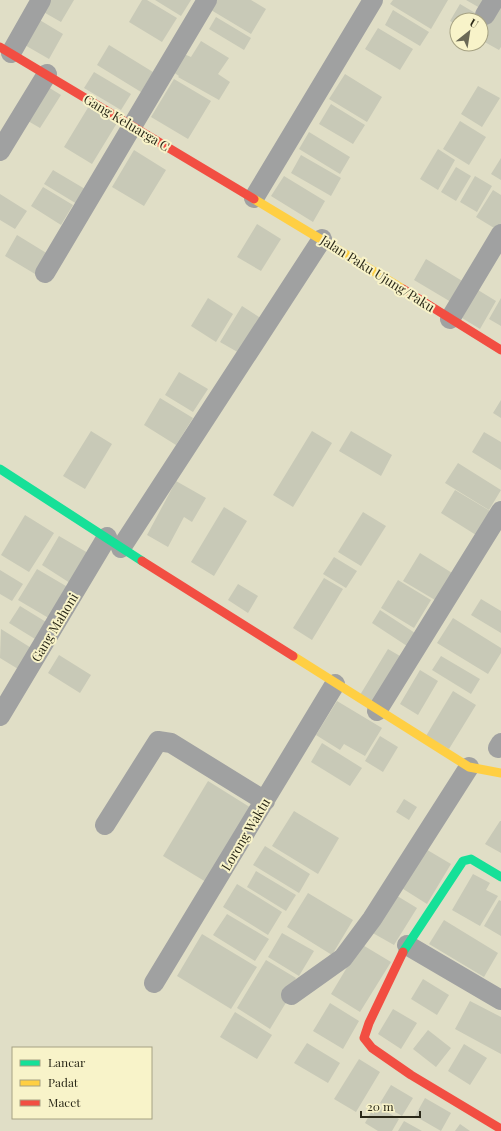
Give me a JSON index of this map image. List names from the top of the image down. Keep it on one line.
{"streets":{"street":["Gang Keluarga C","Jalan Paku Ujung/Paku","Gang Mahoni","Lorong Waktu"]},"crossings":[["Gang Keluarga C","Jalan Paku Ujung/Paku"],["Jalan Paku Ujung/Paku","Gang Mahoni"]],"legend":["Lancar","Padat","Macet"],"scale_bar":"20 m","north":"top right"}
